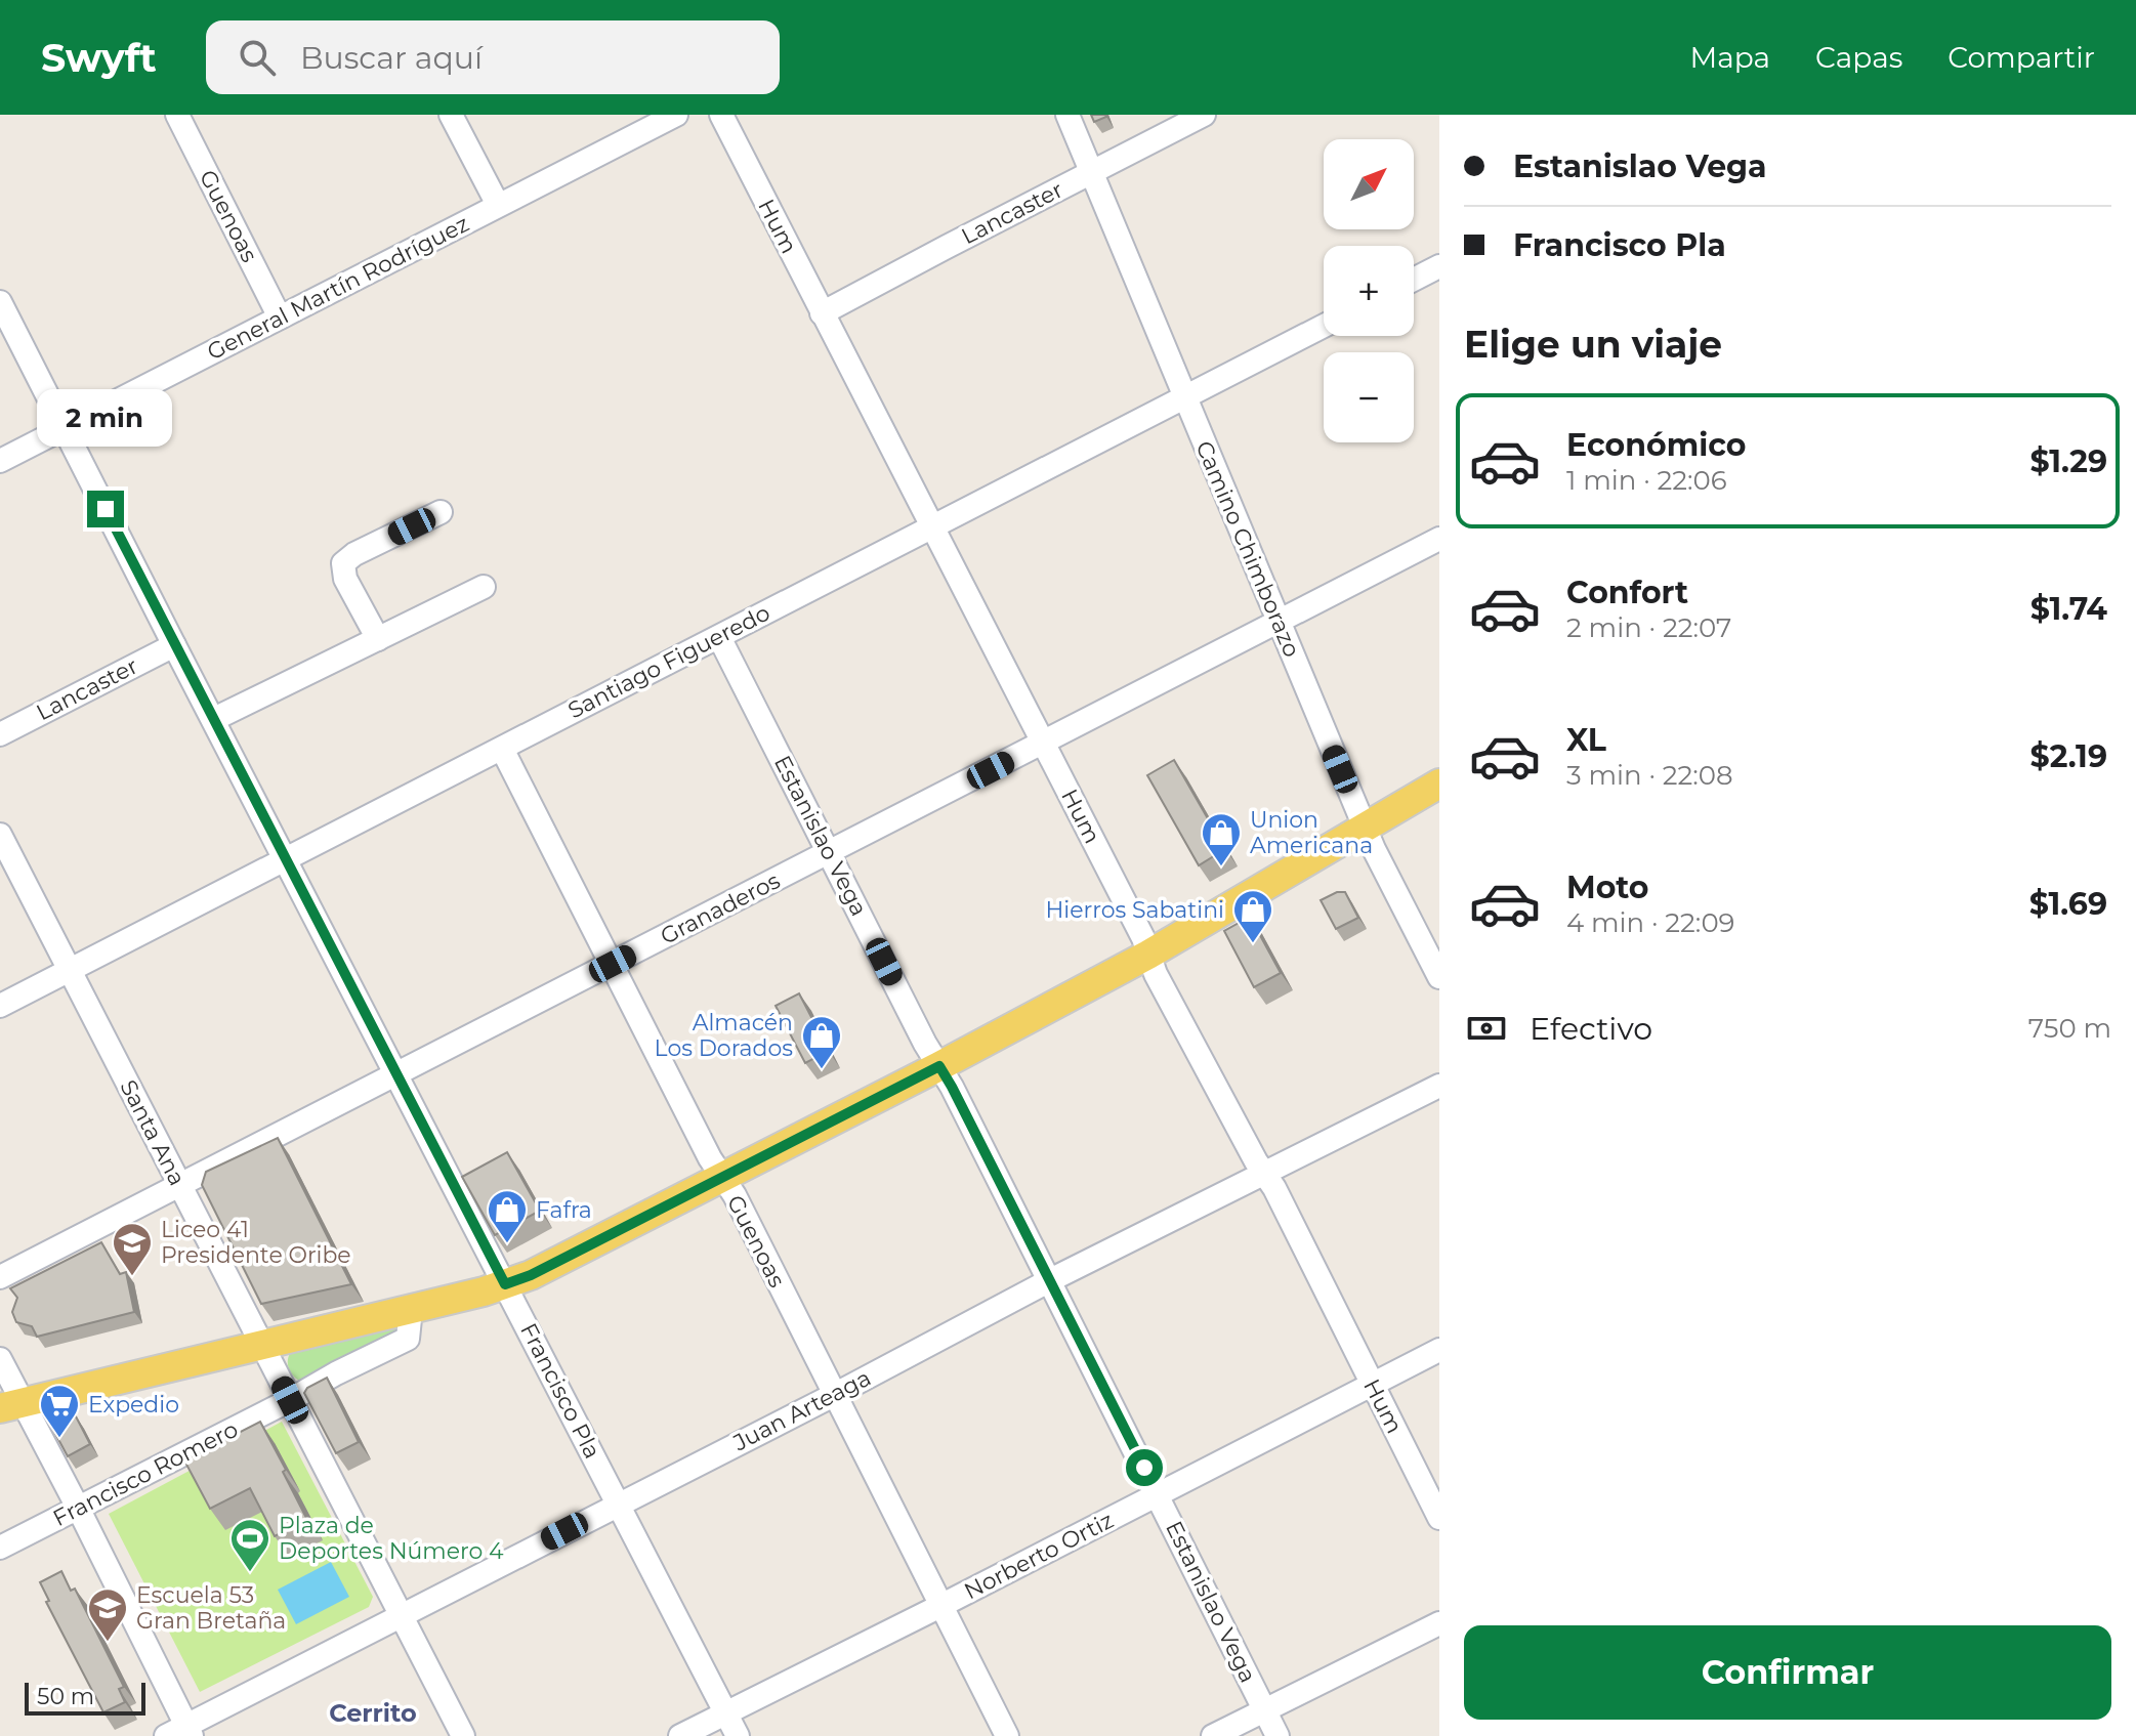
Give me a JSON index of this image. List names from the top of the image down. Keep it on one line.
{"streets":{"street":["Lancaster","Guenoas","Hum","General Martín Rodríguez","Camino Chimborazo","Santiago Figueredo","Estanislao Vega","Granaderos","Santa Ana","Francisco Pla","Juan Arteaga","Francisco Romero","Norberto Ortiz"]},"crossings":[["Lancaster","Hum"],["Lancaster","Camino Chimborazo"],["Lancaster","Francisco Pla"],["Guenoas","General Martín Rodríguez"],["Guenoas","Santiago Figueredo"],["Guenoas","Granaderos"],["Guenoas","Juan Arteaga"],["Guenoas","Norberto Ortiz"],["Hum","Santiago Figueredo"],["Hum","Granaderos"],["Hum","Juan Arteaga"],["Hum","Norberto Ortiz"],["General Martín Rodríguez","Francisco Pla"],["Camino Chimborazo","Santiago Figueredo"],["Camino Chimborazo","Granaderos"],["Santiago Figueredo","Estanislao Vega"],["Santiago Figueredo","Santa Ana"],["Santiago Figueredo","Francisco Pla"],["Estanislao Vega","Granaderos"],["Estanislao Vega","Juan Arteaga"],["Estanislao Vega","Norberto Ortiz"],["Granaderos","Santa Ana"],["Granaderos","Francisco Pla"],["Santa Ana","Juan Arteaga"],["Santa Ana","Francisco Romero"],["Francisco Pla","Juan Arteaga"],["Francisco Pla","Norberto Ortiz"]],"districts":["Cerrito"],"places":{"shop":["Union Americana","Hierros Sabatini","Almacén Los Dorados","Fafra"],"school or university":["Liceo 41 Presidente Oribe","Escuela 53 Gran Bretaña"],"supermarket":["Expedio"],"sports":["Plaza de Deportes Número 4"]},"scale_bar":"50 m","north":"top right","page":{"header":"Swyft","search":"Buscar aquí","nav":["Mapa","Capas","Compartir"],"banner":["Estanislao Vega","Francisco Pla"],"map_buttons":["+","−"],"heading":"Elige un viaje","bubble":"2 min","list":[{"name":"Económico","note":"1 min · 22:06","value":"$1.29"},{"name":"Confort","note":"2 min · 22:07","value":"$1.74"},{"name":"XL","note":"3 min · 22:08","value":"$2.19"},{"name":"Moto","note":"4 min · 22:09","value":"$1.69"}],"pay":["Efectivo","750 m"],"buttons":"Confirmar","scale":"50 m"}}
